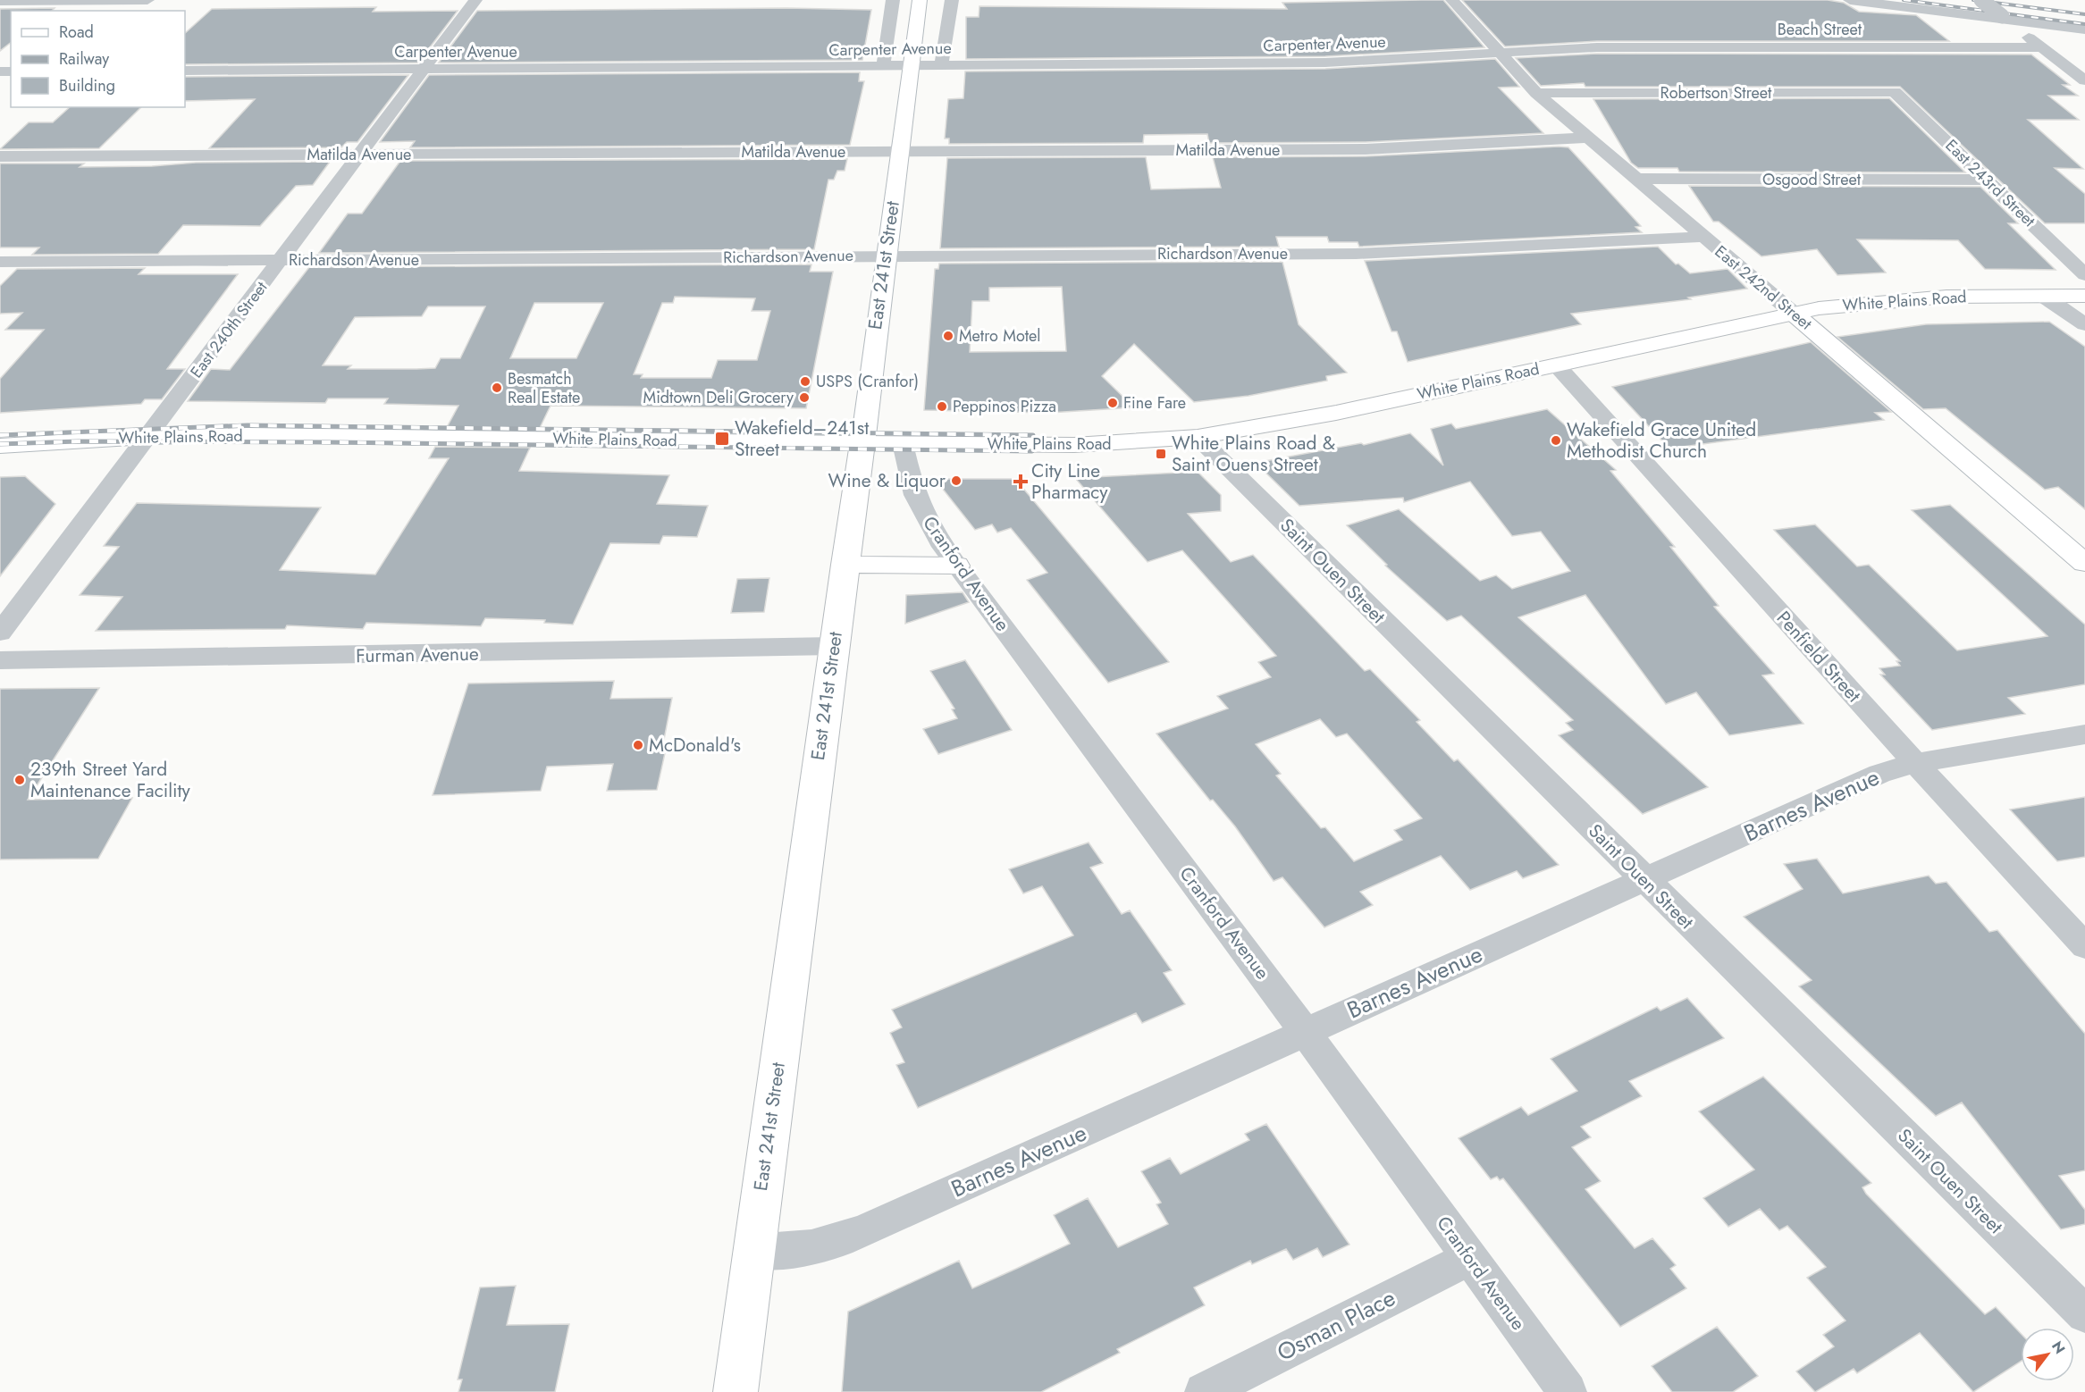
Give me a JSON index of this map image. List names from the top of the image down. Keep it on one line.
{"streets":{"main road":["East 241st Street","East 242nd Street","White Plains Road"],"street":["Beach Street","Carpenter Avenue","Robertson Street","Matilda Avenue","Osgood Street","East 243rd Street","Richardson Avenue","East 240th Street","Saint Ouen Street","Cranford Avenue","Furman Avenue","Penfield Street","Barnes Avenue","Osman Place"]},"crossings":[["Beach Street","Carpenter Avenue"],["Carpenter Avenue","East 241st Street"],["Carpenter Avenue","East 242nd Street"],["Carpenter Avenue","East 240th Street"],["Robertson Street","East 243rd Street"],["Robertson Street","East 242nd Street"],["Matilda Avenue","East 241st Street"],["Matilda Avenue","East 242nd Street"],["Matilda Avenue","East 240th Street"],["Osgood Street","East 243rd Street"],["Osgood Street","East 242nd Street"],["Richardson Avenue","East 241st Street"],["Richardson Avenue","East 242nd Street"],["Richardson Avenue","East 240th Street"],["East 241st Street","White Plains Road"],["East 241st Street","Furman Avenue"],["East 241st Street","Barnes Avenue"],["East 242nd Street","White Plains Road"],["White Plains Road","East 240th Street"],["White Plains Road","Saint Ouen Street"],["White Plains Road","Cranford Avenue"],["White Plains Road","Penfield Street"],["Saint Ouen Street","Barnes Avenue"],["Cranford Avenue","Barnes Avenue"],["Cranford Avenue","Osman Place"],["Penfield Street","Barnes Avenue"]],"places":{"other":["Metro Motel","USPS (Cranfor)","Besmatch Real Estate","Midtown Deli Grocery","Fine Fare","Peppinos Pizza","Wakefield Grace United Methodist Church","Wine & Liquor","McDonald's","239th Street Yard Maintenance Facility"],"transit":["Wakefield–241st Street","White Plains Road & Saint Ouens Street"],"health":["City Line Pharmacy"]},"legend":["Road","Railway","Building"],"north":"top right"}
